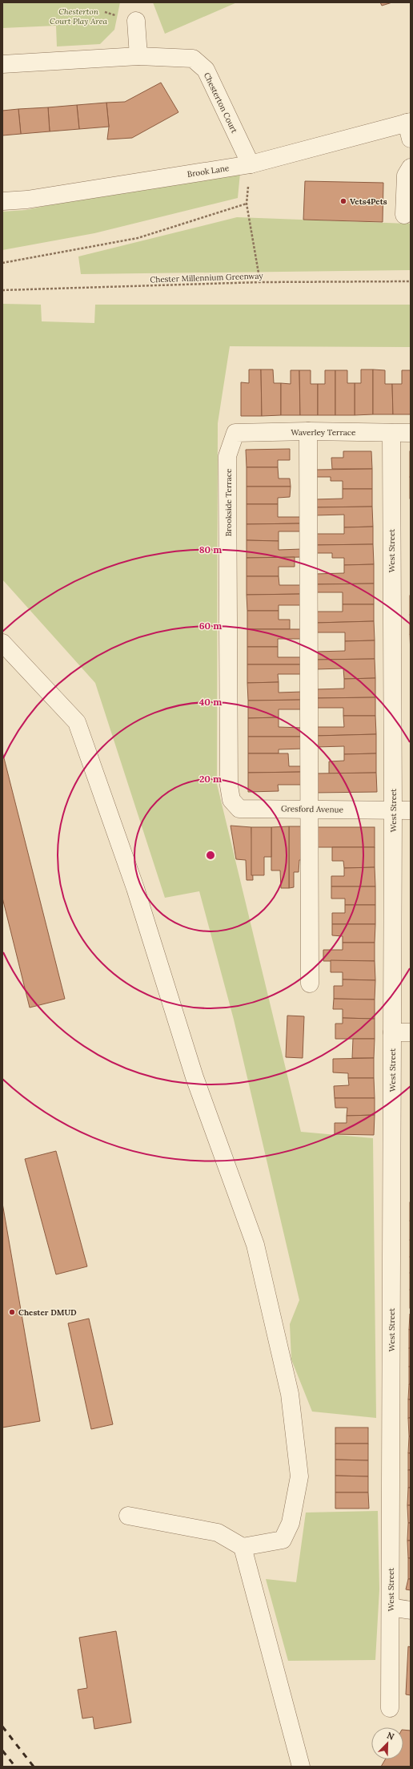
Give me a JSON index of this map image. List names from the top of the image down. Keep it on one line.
{"streets":{"street":["Chesterton Court","Brook Lane","Waverley Terrace","Brookside Terrace","West Street","Gresford Avenue"],"path":["Chester Millennium Greenway"]},"crossings":[["Chesterton Court","Brook Lane"],["Waverley Terrace","Brookside Terrace"],["Waverley Terrace","West Street"],["Brookside Terrace","Gresford Avenue"],["West Street","Gresford Avenue"]],"parks":["Chesterton Court Play Area"],"places":["Vets4Pets","Chester DMUD"],"north":"top right","rings":["80 m","60 m","40 m","20 m"]}
